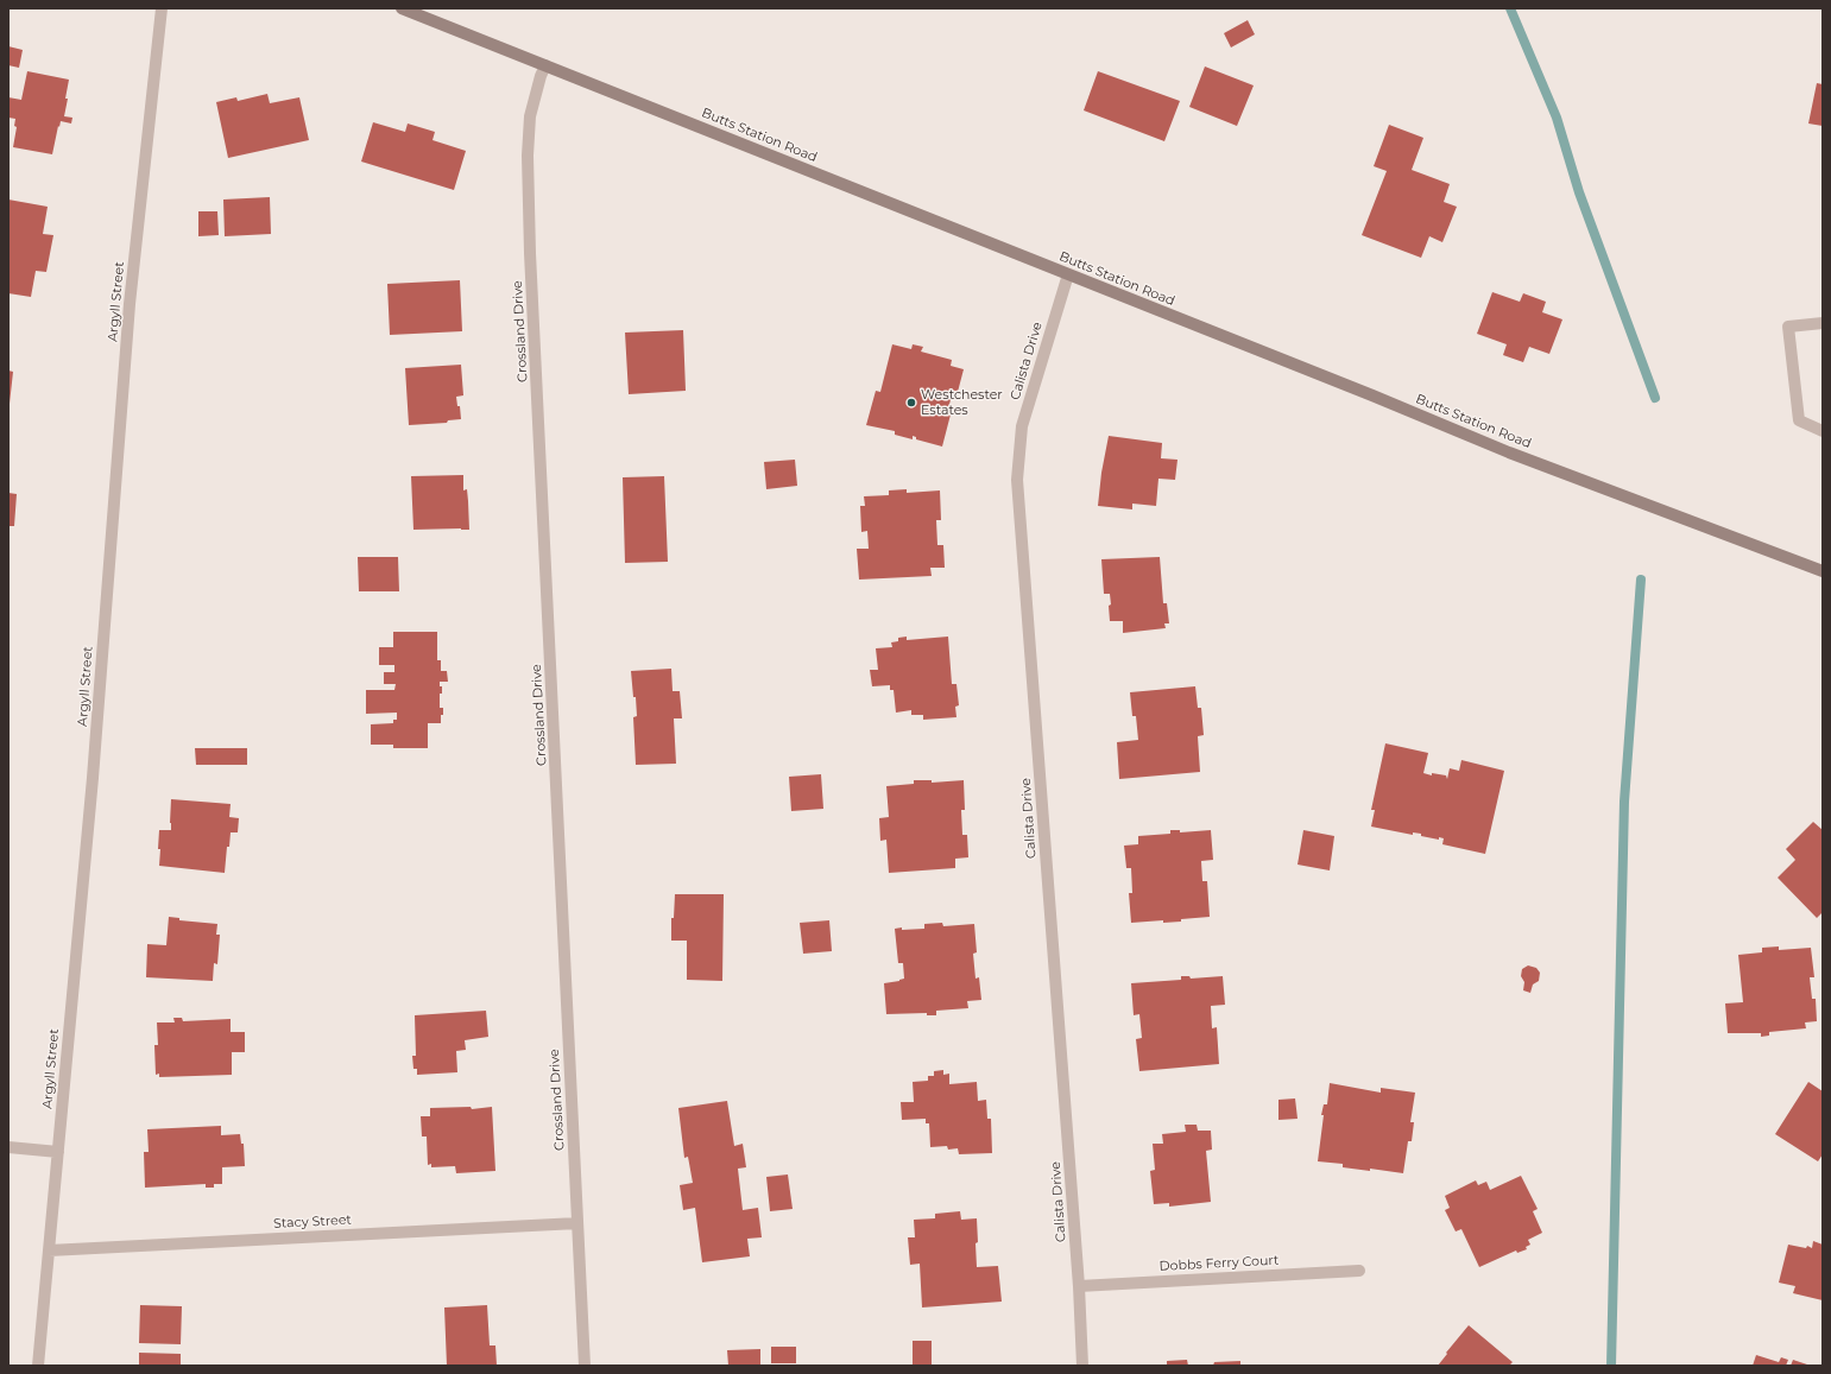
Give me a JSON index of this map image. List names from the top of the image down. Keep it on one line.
{"streets":{"main road":["Butts Station Road"],"street":["Argyll Street","Crossland Drive","Calista Drive","Stacy Street","Dobbs Ferry Court"]},"crossings":[["Butts Station Road","Crossland Drive"],["Butts Station Road","Calista Drive"],["Argyll Street","Stacy Street"],["Crossland Drive","Stacy Street"],["Calista Drive","Dobbs Ferry Court"]],"places":["Westchester Estates"]}
